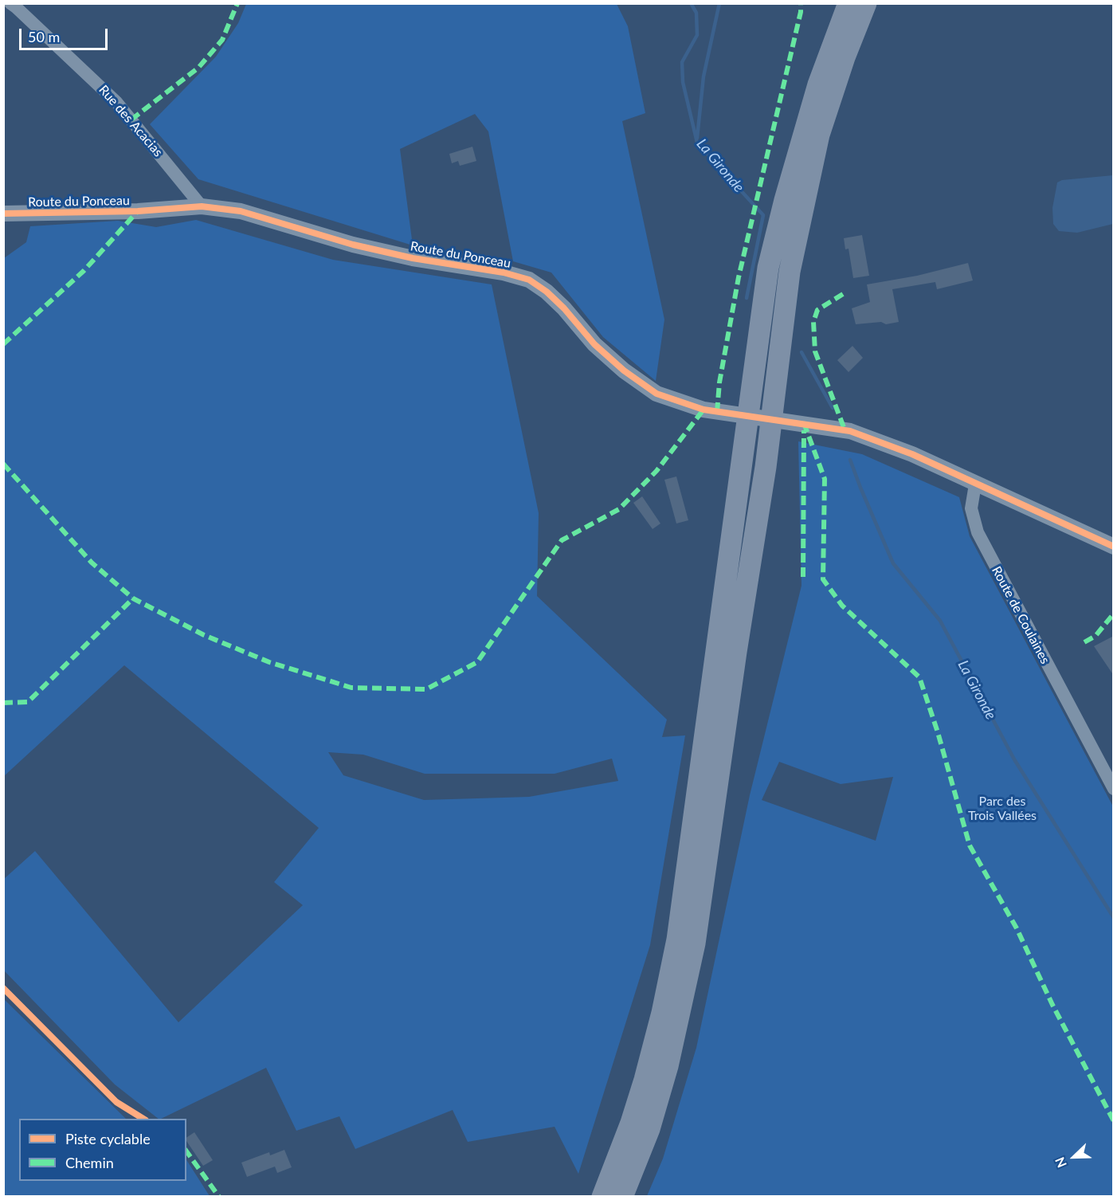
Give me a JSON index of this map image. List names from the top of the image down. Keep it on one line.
{"streets":{"street":["Rue des Acacias","Route du Ponceau","Route de Coulaines"]},"crossings":[["Rue des Acacias","Route du Ponceau"],["Route du Ponceau","Route de Coulaines"]],"water":["La Gironde"],"parks":["Parc des Trois Vallées"],"legend":["Piste cyclable","Chemin"],"scale_bar":"50 m","north":"bottom left"}
